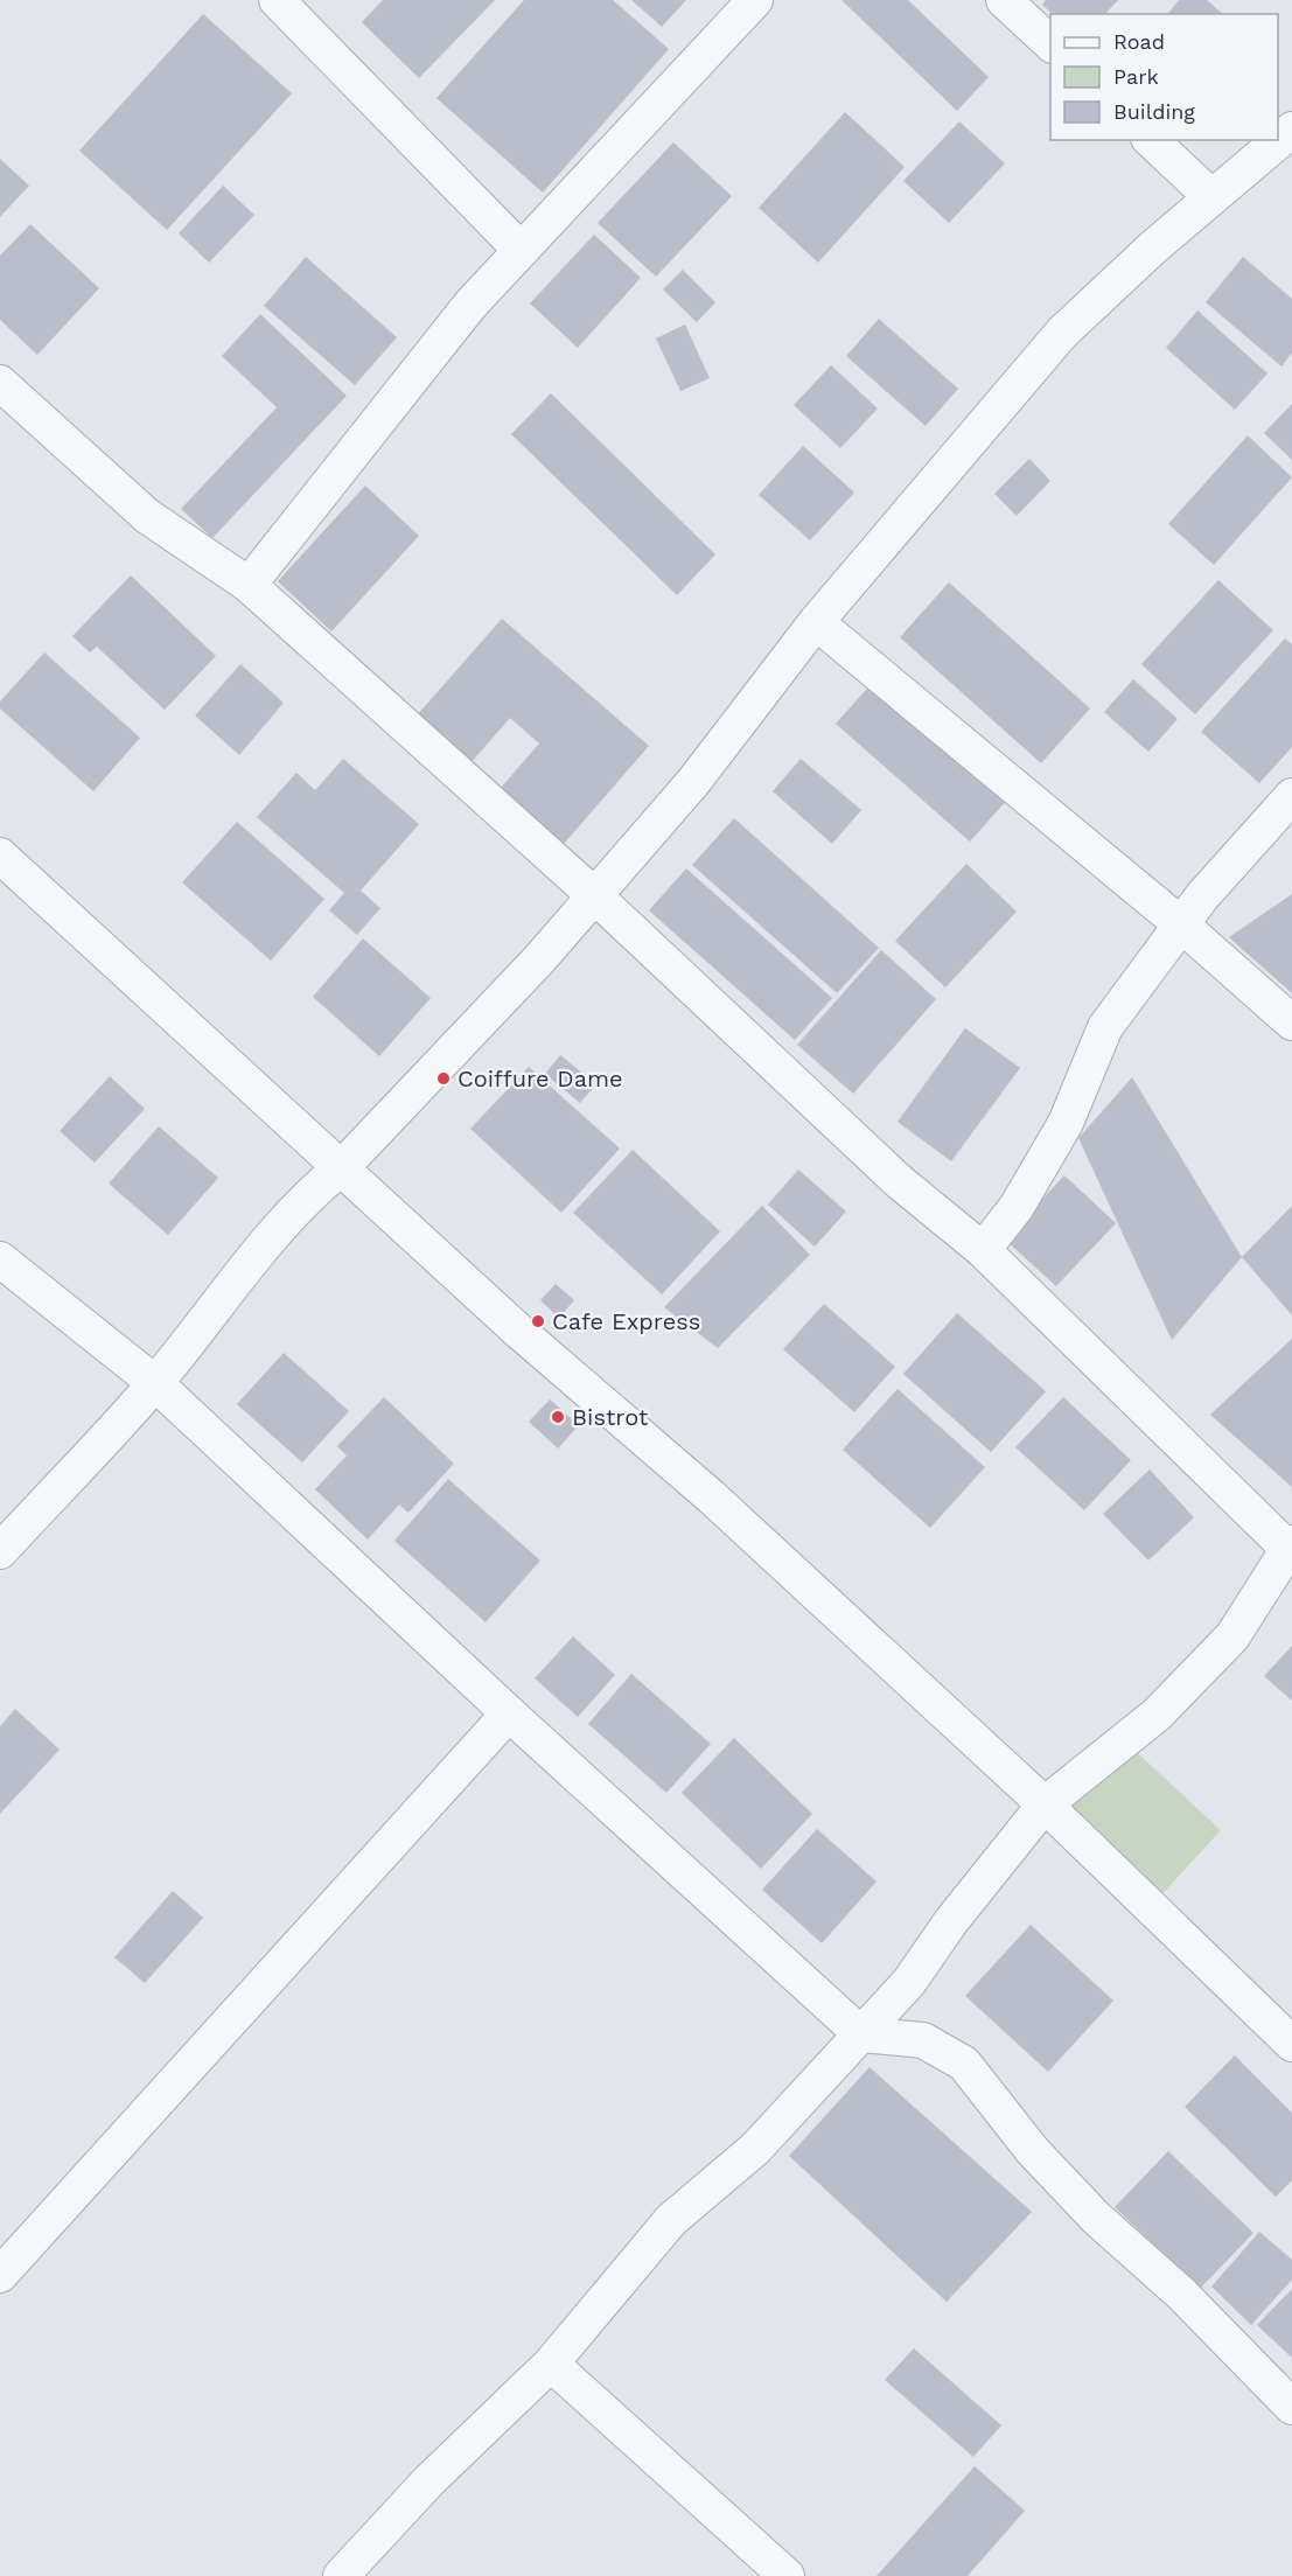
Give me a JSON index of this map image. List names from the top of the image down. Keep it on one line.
{"places":["Coiffure Dame","Cafe Express","Bistrot"],"legend":["Road","Park","Building"]}
